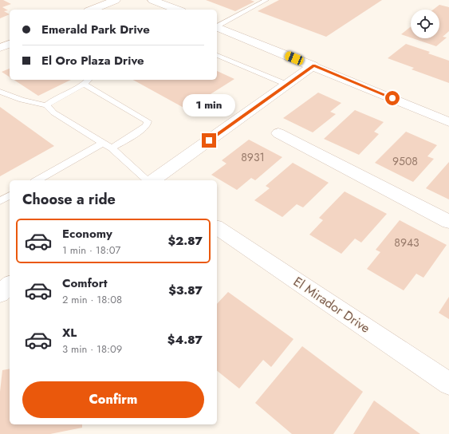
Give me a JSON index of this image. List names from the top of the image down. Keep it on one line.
{"streets":{"street":["El Mirador Drive"]},"house_numbers":["8931","9508","8943"],"page":{"banner":["Emerald Park Drive","El Oro Plaza Drive"],"bubble":"1 min","heading":"Choose a ride","list":[{"name":"Economy","note":"1 min · 18:07","value":"$2.87"},{"name":"Comfort","note":"2 min · 18:08","value":"$3.87"},{"name":"XL","note":"3 min · 18:09","value":"$4.87"}],"buttons":"Confirm"}}
